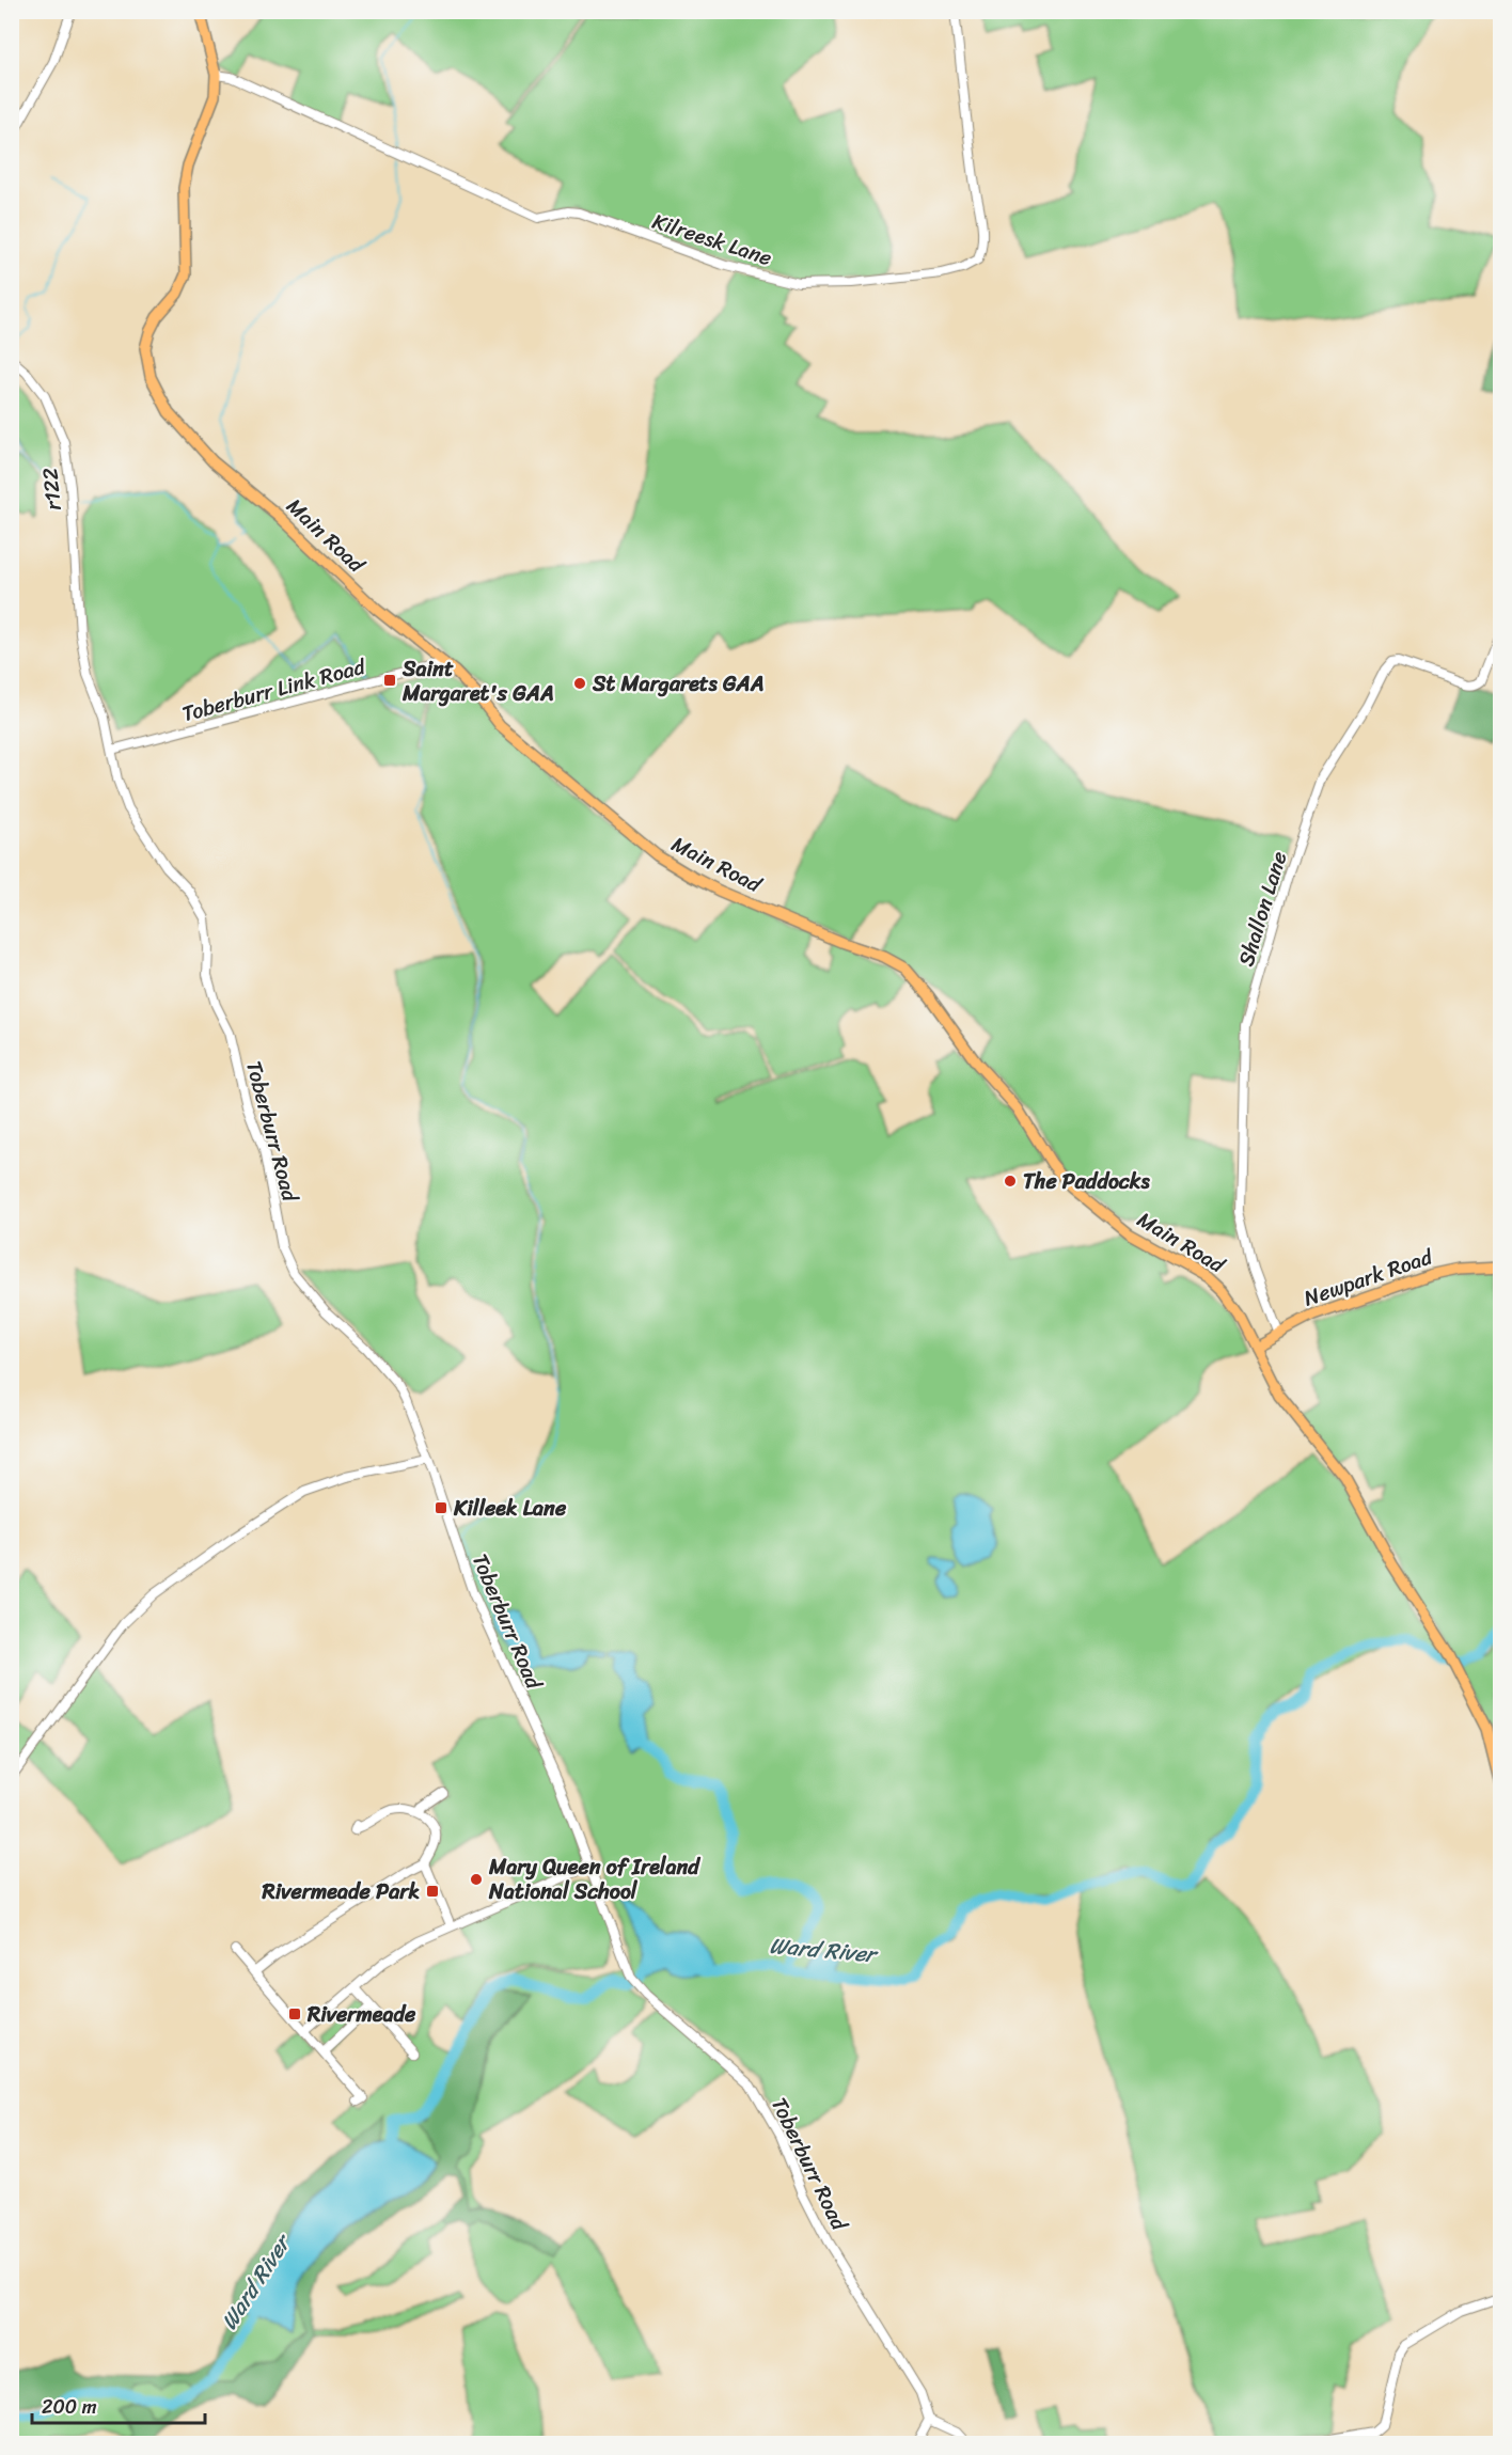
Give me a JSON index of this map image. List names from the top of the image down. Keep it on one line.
{"streets":{"main road":["Main Road","Newpark Road"],"street":["Kilreesk Lane","r122","Toberburr Link Road","Shallon Lane","Toberburr Road"]},"crossings":[["Kilreesk Lane","Main Road"],["r122","Toberburr Road"],["Main Road","Toberburr Link Road"],["Main Road","Newpark Road"],["Toberburr Link Road","Toberburr Road"],["Shallon Lane","Newpark Road"]],"water":["Ward River"],"places":{"transit":["Saint Margaret's GAA","Killeek Lane","Rivermeade Park","Rivermeade"],"other":["St Margarets GAA","The Paddocks","Mary Queen of Ireland National School"]},"scale_bar":"200 m"}
